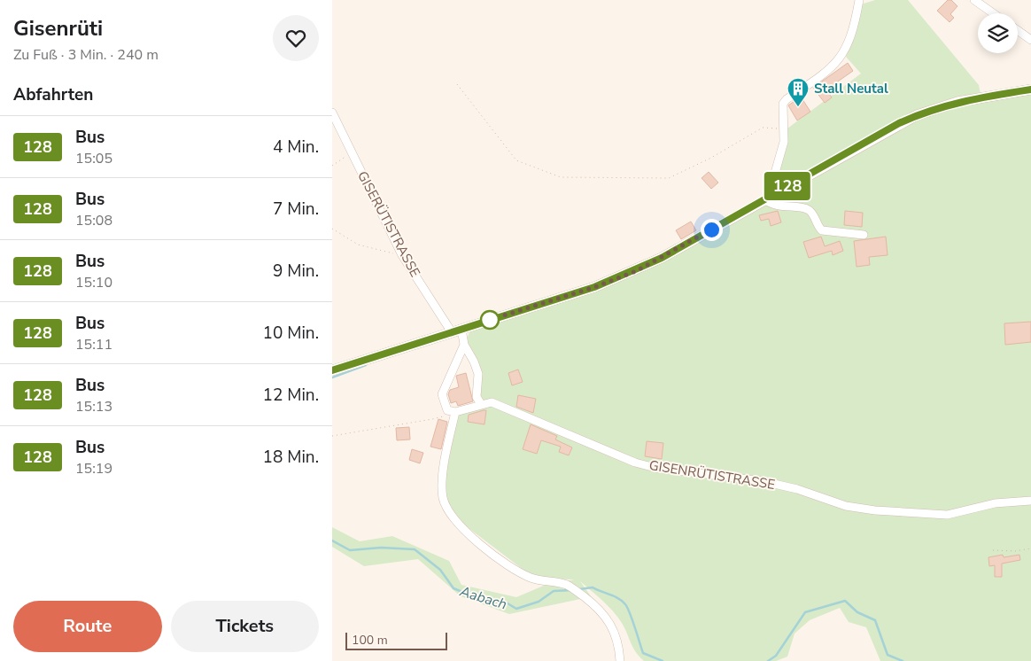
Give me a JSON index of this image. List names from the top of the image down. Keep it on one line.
{"streets":{"street":["GISERÜTISTRASSE","GISENRÜTISTRASSE"]},"water":["Aabach"],"places":{"building":["Stall Neutal"]},"lines":["bus line 128"],"scale_bar":"100 m","page":{"heading":[["Gisenrüti","Zu Fuß · 3 Min. · 240 m"],"Abfahrten"],"on_map":"128","list":[{"mark":"128","name":"Bus","note":"15:05","value":"4 Min."},{"mark":"128","name":"Bus","note":"15:08","value":"7 Min."},{"mark":"128","name":"Bus","note":"15:10","value":"9 Min."},{"mark":"128","name":"Bus","note":"15:11","value":"10 Min."},{"mark":"128","name":"Bus","note":"15:13","value":"12 Min."},{"mark":"128","name":"Bus","note":"15:19","value":"18 Min."}],"buttons":["Route","Tickets"],"scale":"100 m"}}
